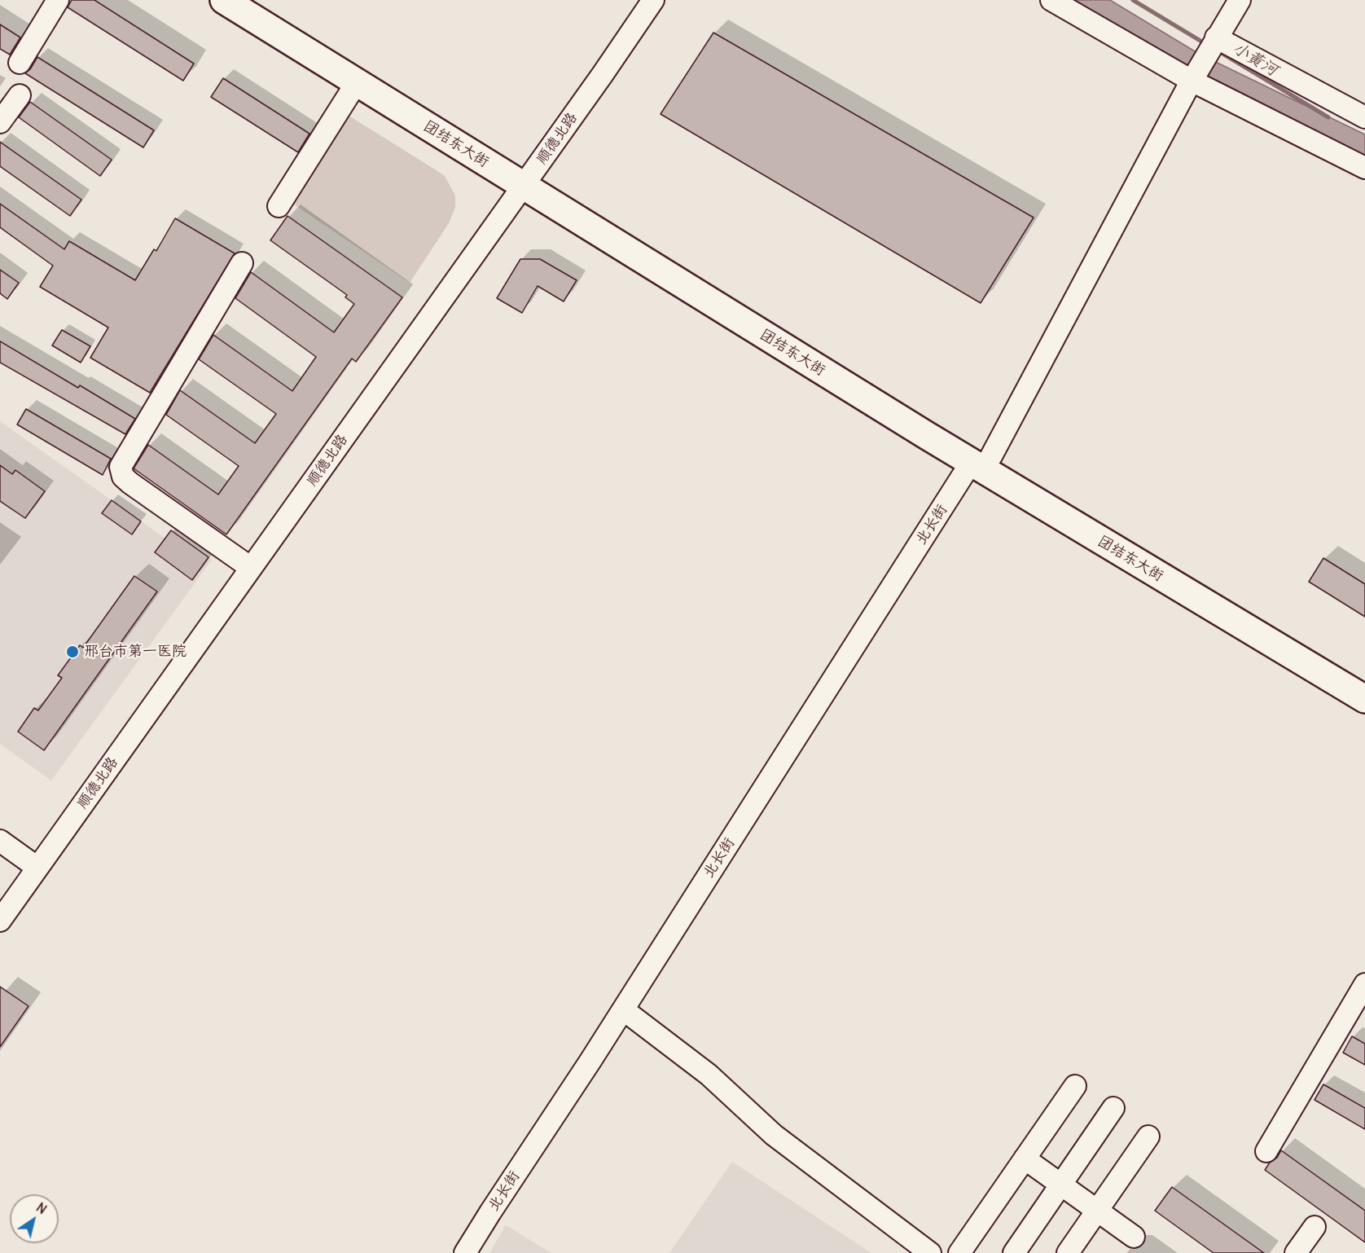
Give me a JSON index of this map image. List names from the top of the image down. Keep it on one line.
{"streets":{"main road":["团结东大街"],"street":["顺德北路","北长街"]},"crossings":[["顺德北路","团结东大街"],["团结东大街","北长街"]],"water":["小黄河"],"places":["邢台市第一医院"],"north":"top right"}
